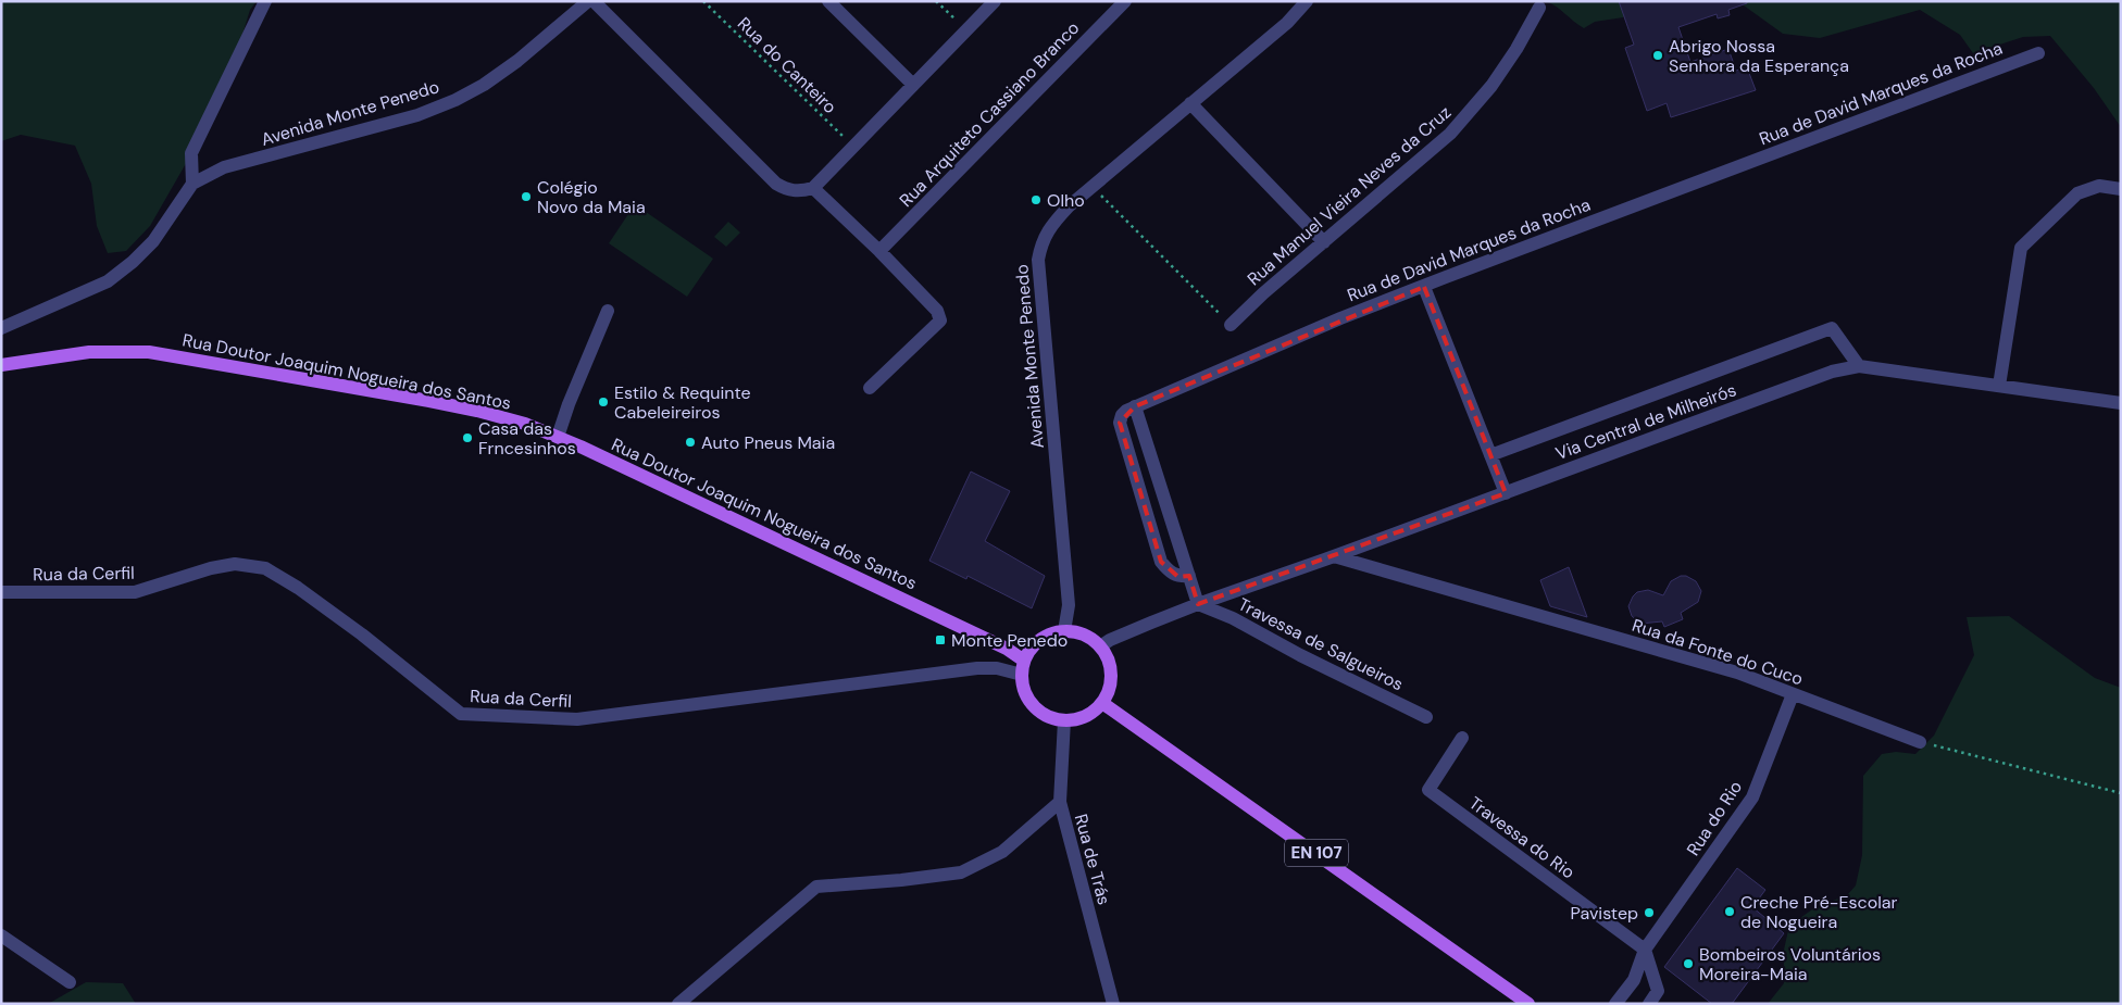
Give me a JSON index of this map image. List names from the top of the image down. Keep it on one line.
{"streets":{"main road":["Rua Doutor Joaquim Nogueira dos Santos","EN 107"],"street":["Rua de David Marques da Rocha","Avenida Monte Penedo","Rua Arquiteto Cassiano Branco","Rua Manuel Vieira Neves da Cruz","Via Central de Milheirós","Rua da Cerfil","Travessa de Salgueiros","Rua da Fonte do Cuco","Rua do Rio","Travessa do Rio","Rua de Trás"],"path":["Rua do Canteiro"]},"crossings":[["Avenida Monte Penedo","Rua Doutor Joaquim Nogueira dos Santos"],["Avenida Monte Penedo","Via Central de Milheirós"],["Avenida Monte Penedo","Rua da Cerfil"],["Avenida Monte Penedo","EN 107"],["Avenida Monte Penedo","Rua de Trás"],["Rua Doutor Joaquim Nogueira dos Santos","Via Central de Milheirós"],["Rua Doutor Joaquim Nogueira dos Santos","Rua da Cerfil"],["Rua Doutor Joaquim Nogueira dos Santos","EN 107"],["Rua Doutor Joaquim Nogueira dos Santos","Rua de Trás"],["Via Central de Milheirós","Rua da Cerfil"],["Via Central de Milheirós","Travessa de Salgueiros"],["Via Central de Milheirós","Rua da Fonte do Cuco"],["Via Central de Milheirós","EN 107"],["Via Central de Milheirós","Rua de Trás"],["Rua da Cerfil","EN 107"],["Rua da Cerfil","Rua de Trás"],["Rua da Fonte do Cuco","Rua do Rio"],["Rua do Rio","Travessa do Rio"],["EN 107","Rua de Trás"]],"places":{"other":["Abrigo Nossa Senhora da Esperança","Colégio Novo da Maia","Olho","Estilo & Requinte Cabeleireiros","Casa das Frncesinhos","Auto Pneus Maia","Creche Pré-Escolar de Nogueira","Pavistep","Bombeiros Voluntários Moreira-Maia"],"transit":["Monte Penedo"]}}
